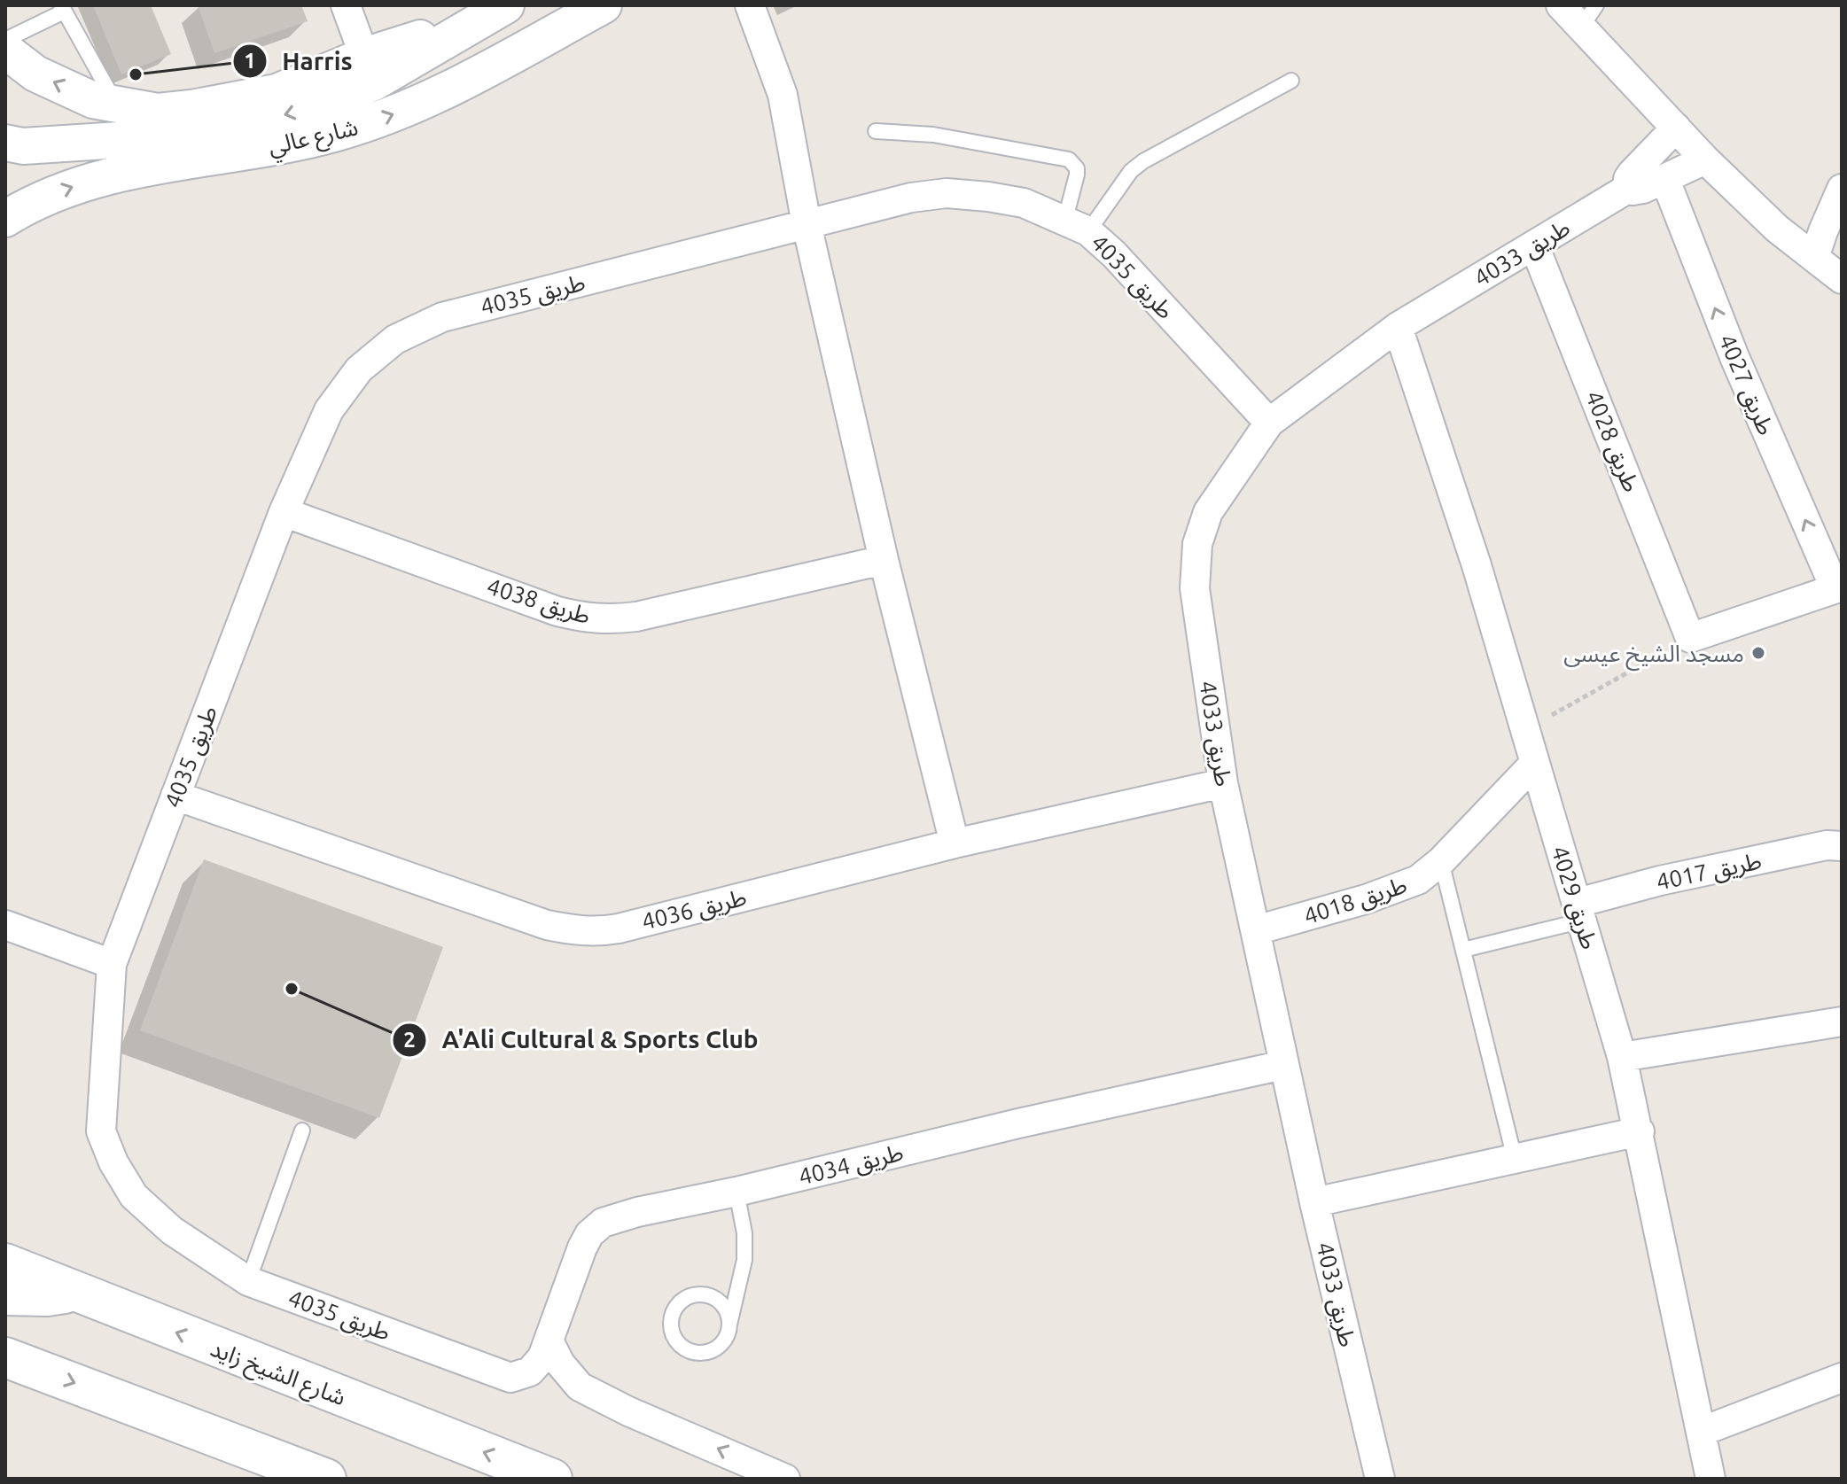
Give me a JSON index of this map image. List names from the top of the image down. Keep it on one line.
{"streets":{"main road":["شارع الشيخ زايد"],"street":["شارع عالي","طريق 4033","طريق 4035","طريق 4027","طريق 4028","طريق 4038","طريق 4017","طريق 4029","طريق 4018","طريق 4036","طريق 4034"]},"crossings":[["طريق 4033","طريق 4035"],["طريق 4033","طريق 4027"],["طريق 4033","طريق 4028"],["طريق 4033","طريق 4029"],["طريق 4033","طريق 4018"],["طريق 4033","طريق 4036"],["طريق 4033","طريق 4034"],["طريق 4035","طريق 4038"],["طريق 4035","طريق 4036"],["طريق 4035","طريق 4034"],["طريق 4017","طريق 4029"],["طريق 4029","طريق 4018"]],"places":["Harris","مسجد الشيخ عيسى","A'Ali Cultural & Sports Club"]}
